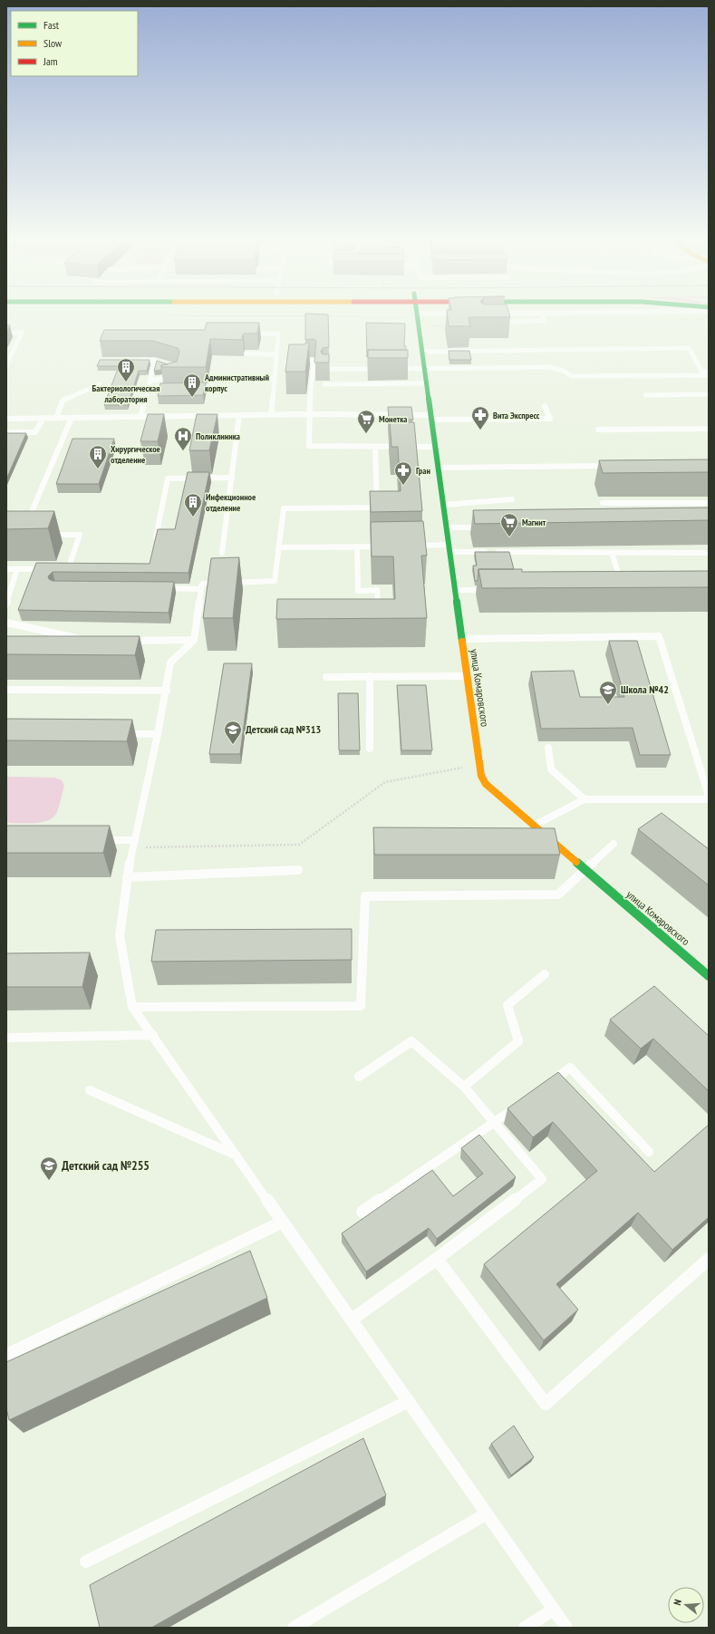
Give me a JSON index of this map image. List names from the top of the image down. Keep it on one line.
{"streets":{"main road":["улица Комаровского"]},"places":{"building":["Бактериологическая лаборатория","Административный корпус","Хирургическое отделение","Инфекционное отделение"],"pharmacy":["Вита Экспресс","Гран"],"supermarket":["Монетка","Магнит"],"hospital":["Поликлиника"],"school or university":["Школа №42","Детский сад №313","Детский сад №255"]},"legend":["Fast","Slow","Jam"],"north":"left"}
